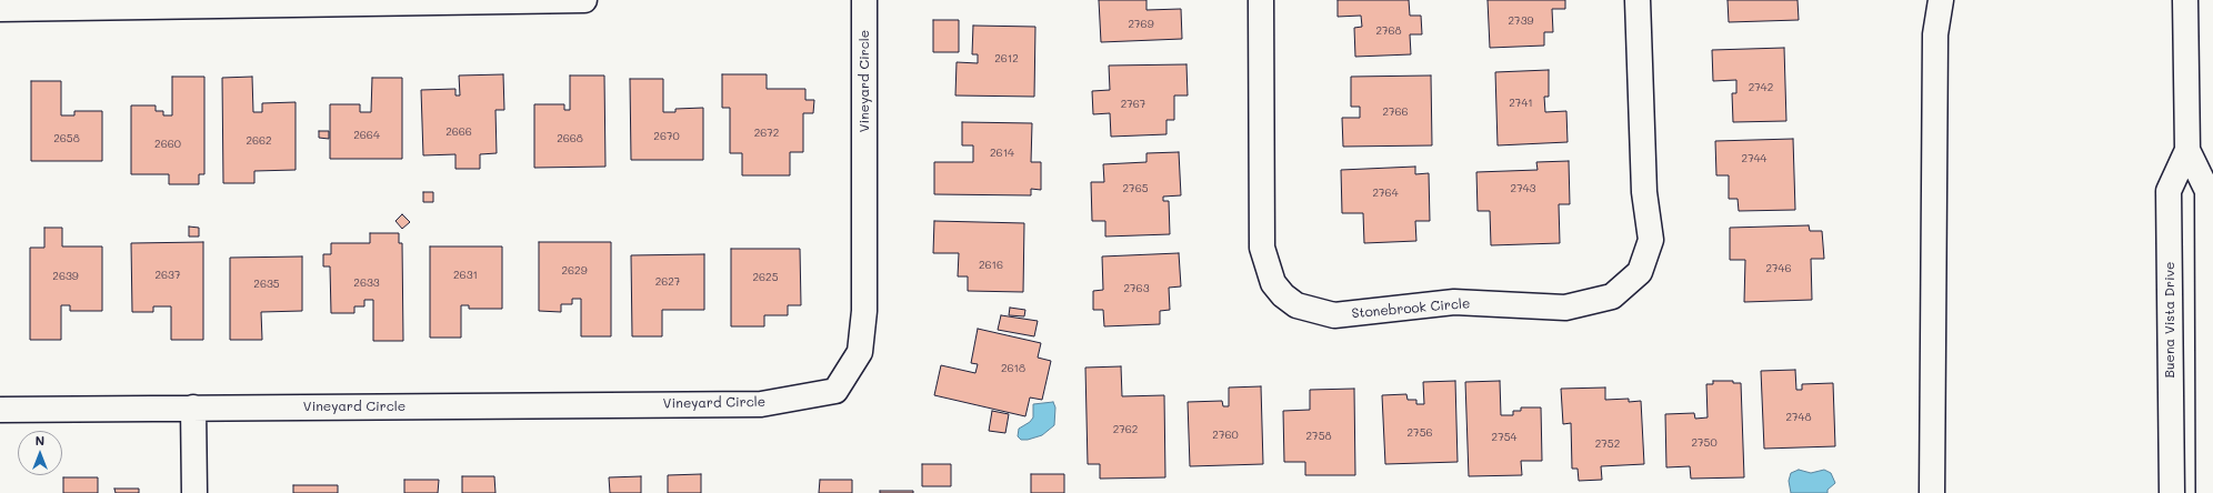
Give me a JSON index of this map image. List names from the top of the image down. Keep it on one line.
{"streets":{"street":["Vineyard Circle","Stonebrook Circle","Buena Vista Drive"]},"house_numbers":["2739","2769","2768","2612","2742","2741","2767","2766","2666","2672","2664","2670","2658","2668","2662","2660","2614","2744","2765","2743","2764","2616","2746","2629","2637","2631","2639","2625","2627","2633","2635","2763","2618","2748","2762","2756","2760","2758","2754","2750","2752"],"north":"top"}
